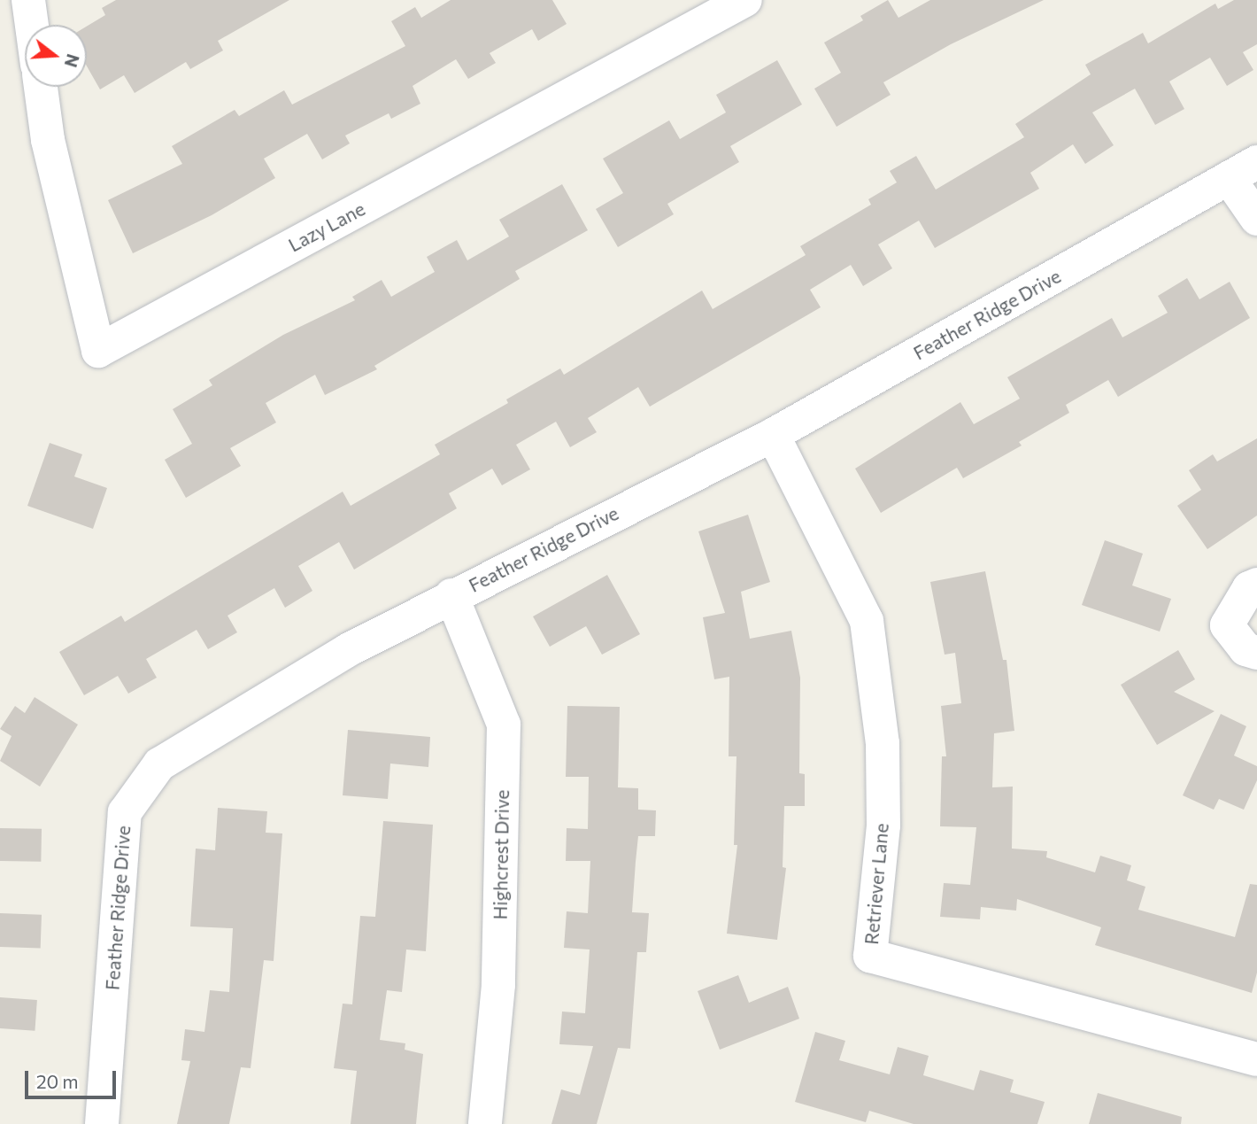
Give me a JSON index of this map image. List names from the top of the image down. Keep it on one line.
{"streets":{"street":["Lazy Lane","Feather Ridge Drive","Highcrest Drive","Retriever Lane"]},"crossings":[["Feather Ridge Drive","Highcrest Drive"],["Feather Ridge Drive","Retriever Lane"]],"scale_bar":"20 m","north":"right"}
